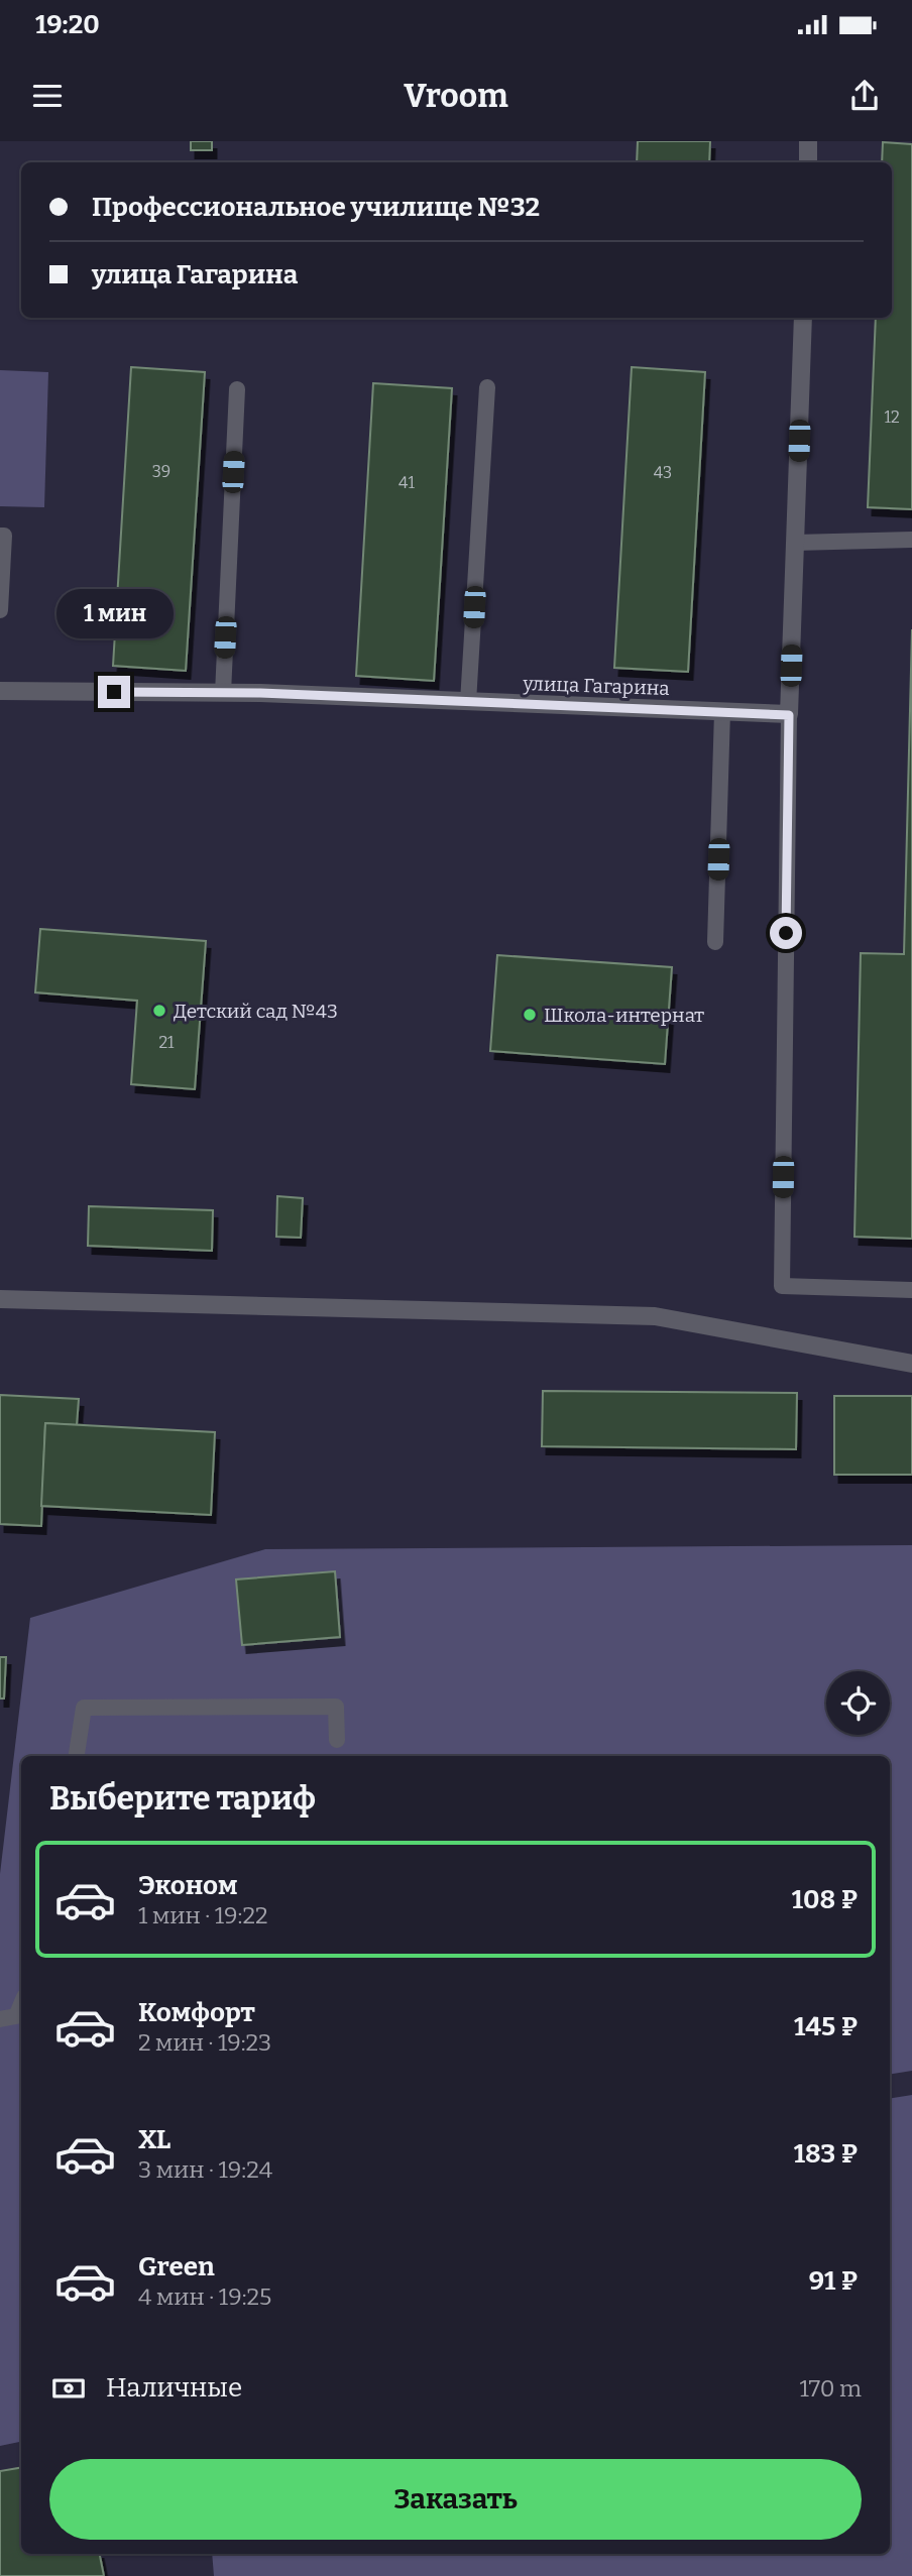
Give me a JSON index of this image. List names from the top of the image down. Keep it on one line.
{"streets":{"street":["улица Гагарина"]},"places":["Детский сад №43","Школа-интернат"],"house_numbers":["12","39","43","41","21"],"page":{"status":"19:20","header":"Vroom","banner":["Профессиональное училище №32","улица Гагарина"],"bubble":"1 мин","heading":"Выберите тариф","list":[{"name":"Эконом","note":"1 мин · 19:22","value":"108 ₽"},{"name":"Комфорт","note":"2 мин · 19:23","value":"145 ₽"},{"name":"XL","note":"3 мин · 19:24","value":"183 ₽"},{"name":"Green","note":"4 мин · 19:25","value":"91 ₽"}],"pay":["Наличные","170 m"],"buttons":"Заказать"}}
